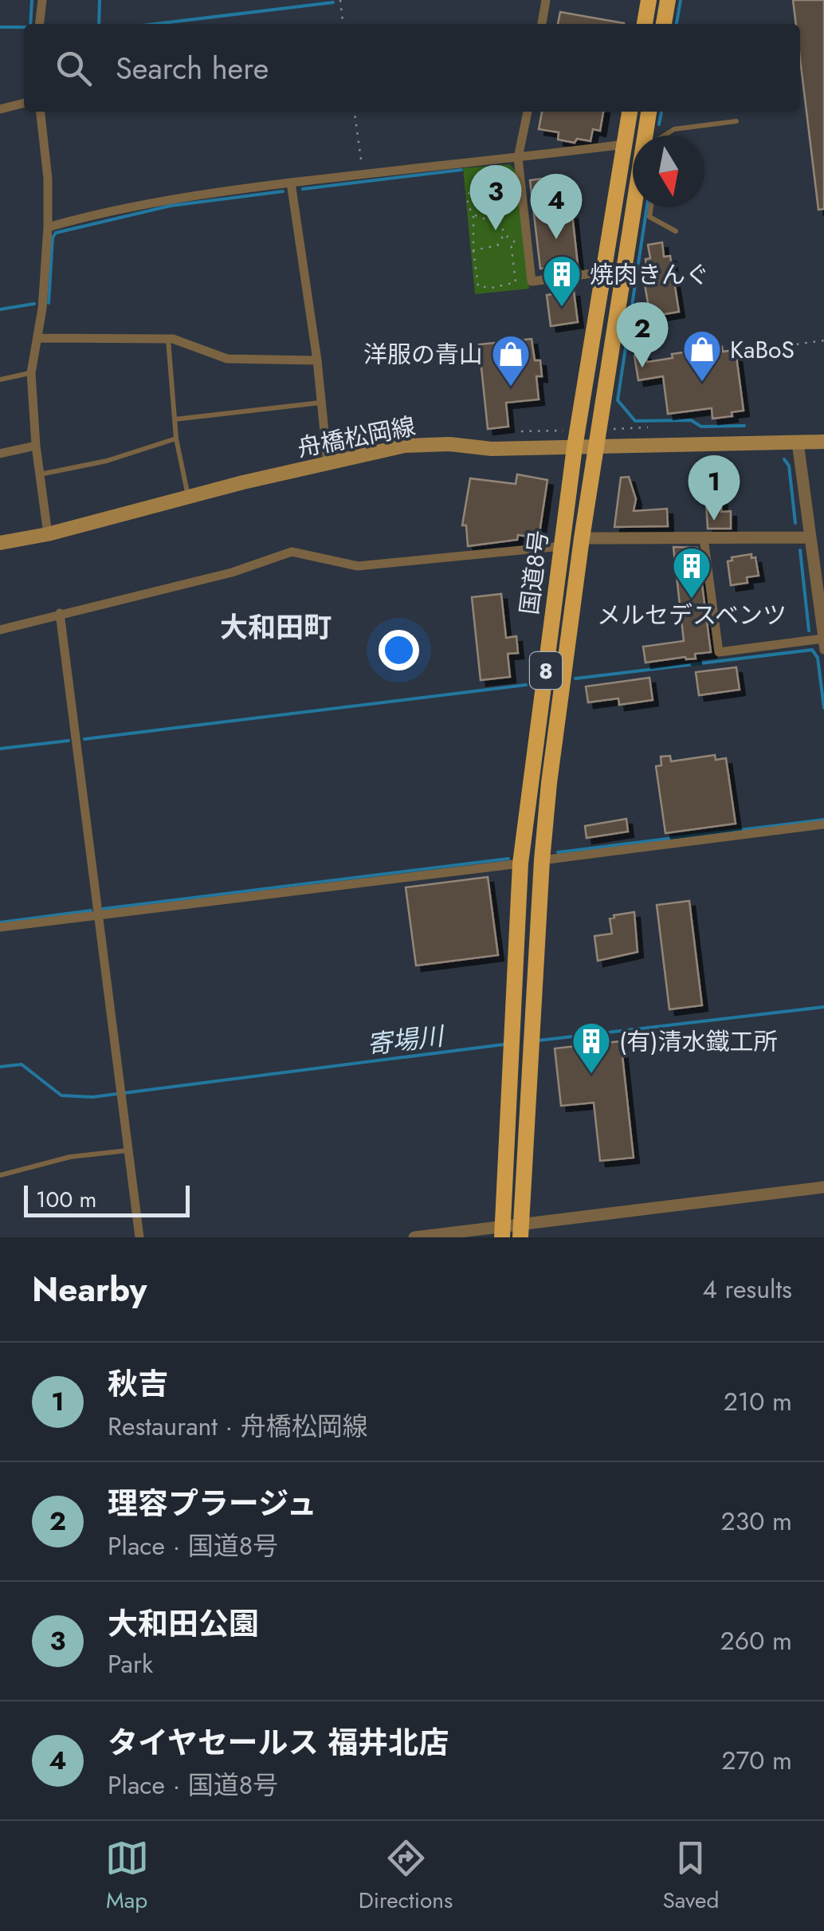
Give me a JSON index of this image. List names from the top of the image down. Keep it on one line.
{"streets":{"highway":["国道8号","8"],"main road":["舟橋松岡線"]},"crossings":[["舟橋松岡線","国道8号"]],"districts":["大和田町"],"water":["寄場川"],"places":{"building":["焼肉きんぐ","メルセデスベンツ","(有)清水鐵工所"],"shop":["KaBoS","洋服の青山"]},"scale_bar":"100 m","north":"bottom","page":{"search":"Search here","pins":["3","4","2","1"],"scale":"100 m","heading":["Nearby","4 results"],"list":[{"mark":"1","name":"秋吉","note":"Restaurant · 舟橋松岡線","value":"210 m"},{"mark":"2","name":"理容プラージュ","note":"Place · 国道8号","value":"230 m"},{"mark":"3","name":"大和田公園","note":"Park","value":"260 m"},{"mark":"4","name":"タイヤセールス 福井北店","note":"Place · 国道8号","value":"270 m"}],"nav":["Map","Directions","Saved"]}}
